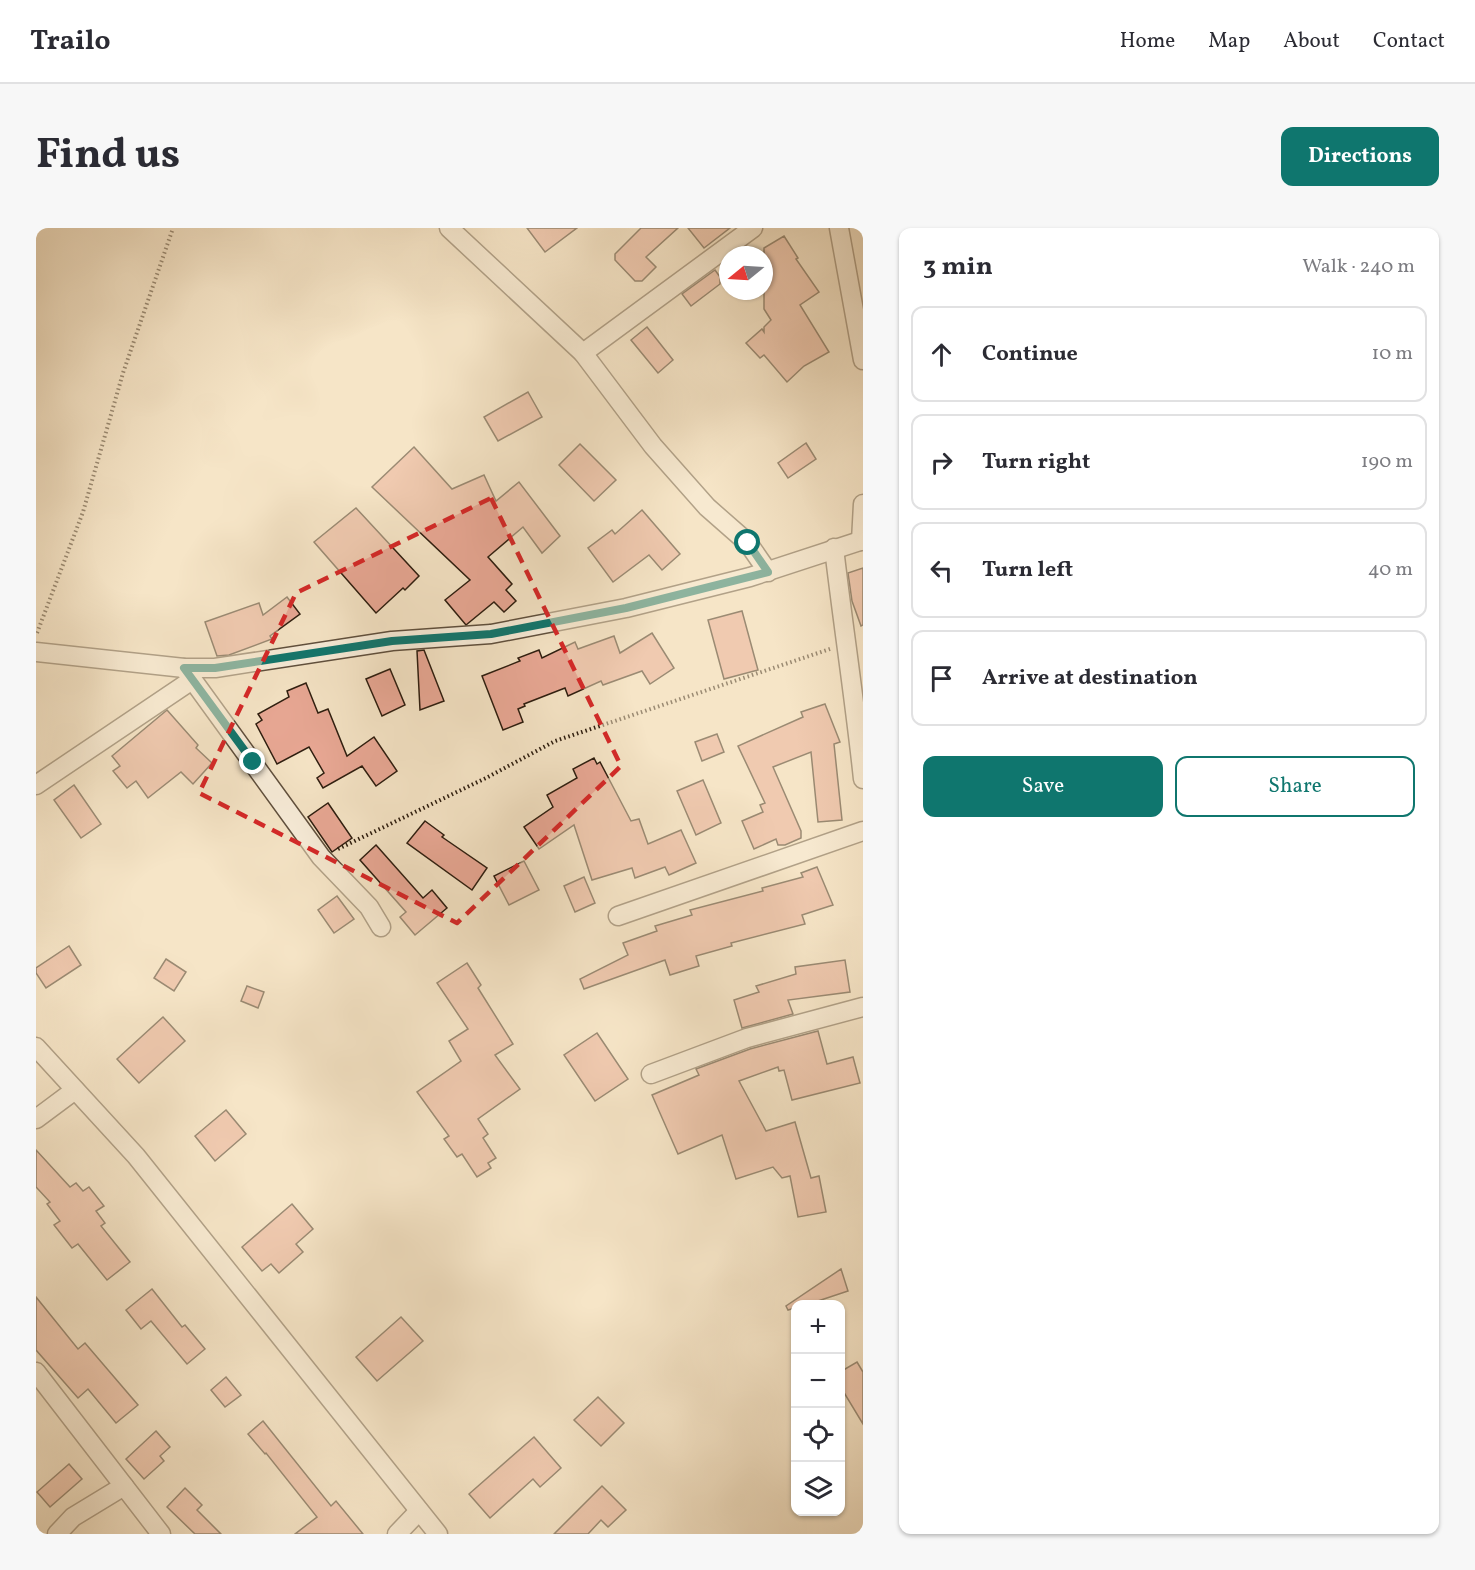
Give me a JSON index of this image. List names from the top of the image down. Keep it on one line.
{"north":"left","page":{"header":"Trailo","nav":["Home","Map","About","Contact"],"title":"Find us","buttons":["Directions",["Save","Share"]],"heading":["3 min","Walk · 240 m"],"list":[["Continue","10 m"],["Turn right","190 m"],["Turn left","40 m"],"Arrive at destination"],"map_buttons":["+","−"]}}
